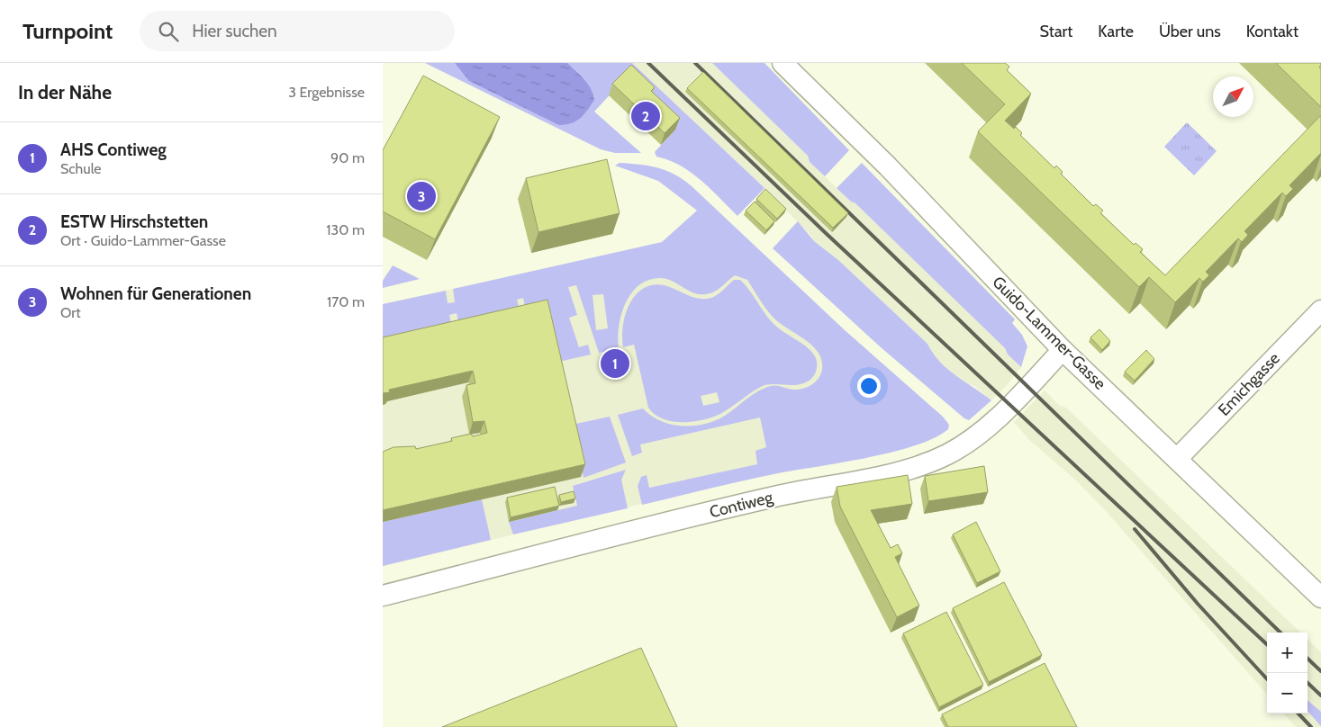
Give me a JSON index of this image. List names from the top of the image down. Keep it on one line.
{"streets":{"street":["Guido-Lammer-Gasse","Emichgasse","Contiweg"]},"crossings":[["Guido-Lammer-Gasse","Emichgasse"],["Guido-Lammer-Gasse","Contiweg"]],"north":"top right","page":{"header":"Turnpoint","search":"Hier suchen","nav":["Start","Karte","Über uns","Kontakt"],"heading":["In der Nähe","3 Ergebnisse"],"pins":["2","3","1"],"list":[{"mark":"1","name":"AHS Contiweg","note":"Schule","value":"90 m"},{"mark":"2","name":"ESTW Hirschstetten","note":"Ort · Guido-Lammer-Gasse","value":"130 m"},{"mark":"3","name":"Wohnen für Generationen","note":"Ort","value":"170 m"}],"map_buttons":["+","−"]}}
